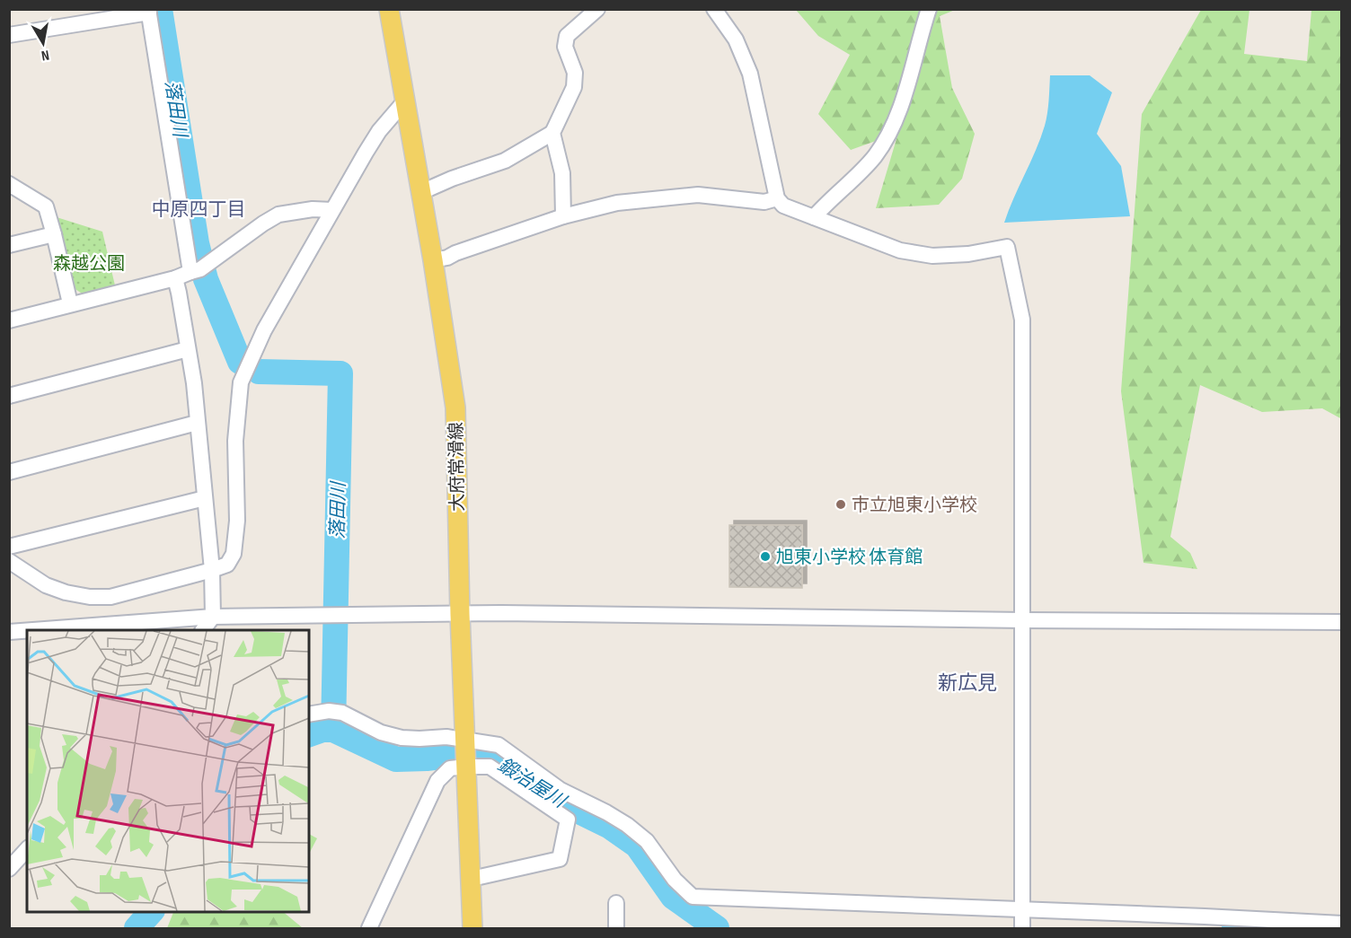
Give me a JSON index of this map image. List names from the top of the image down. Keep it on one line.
{"streets":{"main road":["大府常滑線"]},"districts":["中原四丁目","新広見"],"water":["落田川","鍛治屋川"],"parks":["森越公園"],"places":["市立旭東小学校","旭東小学校 体育館"],"north":"bottom"}
